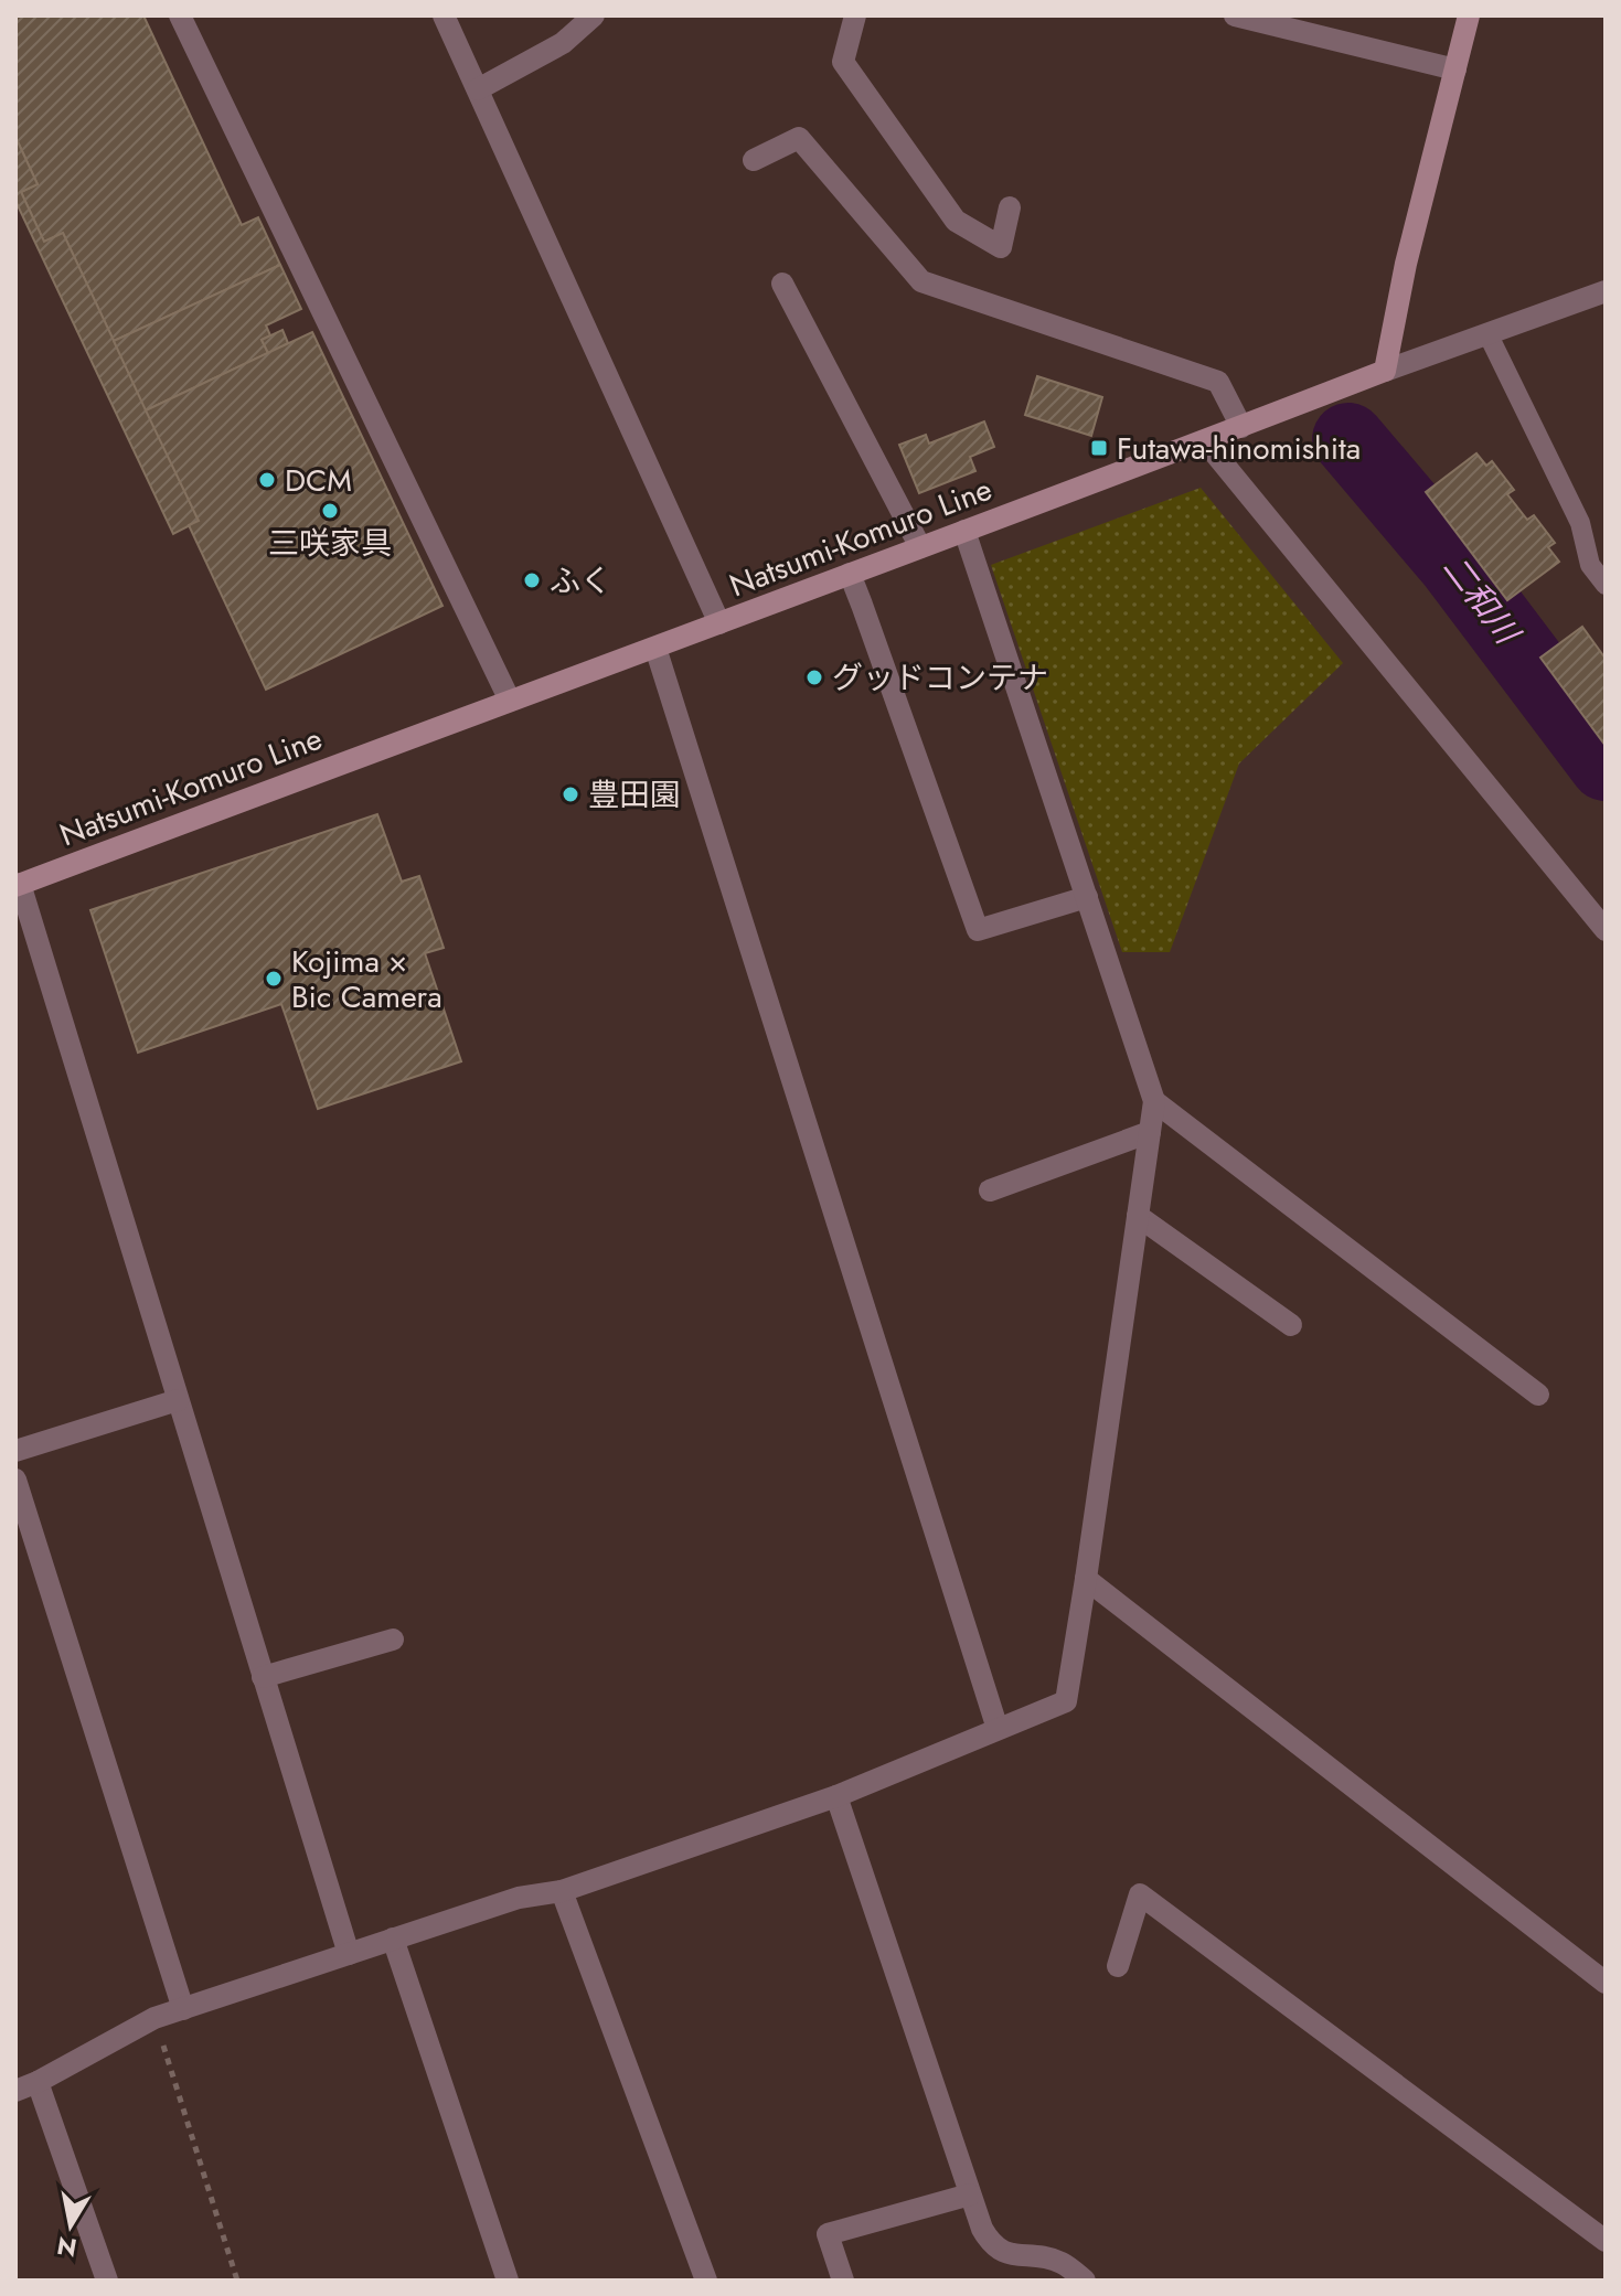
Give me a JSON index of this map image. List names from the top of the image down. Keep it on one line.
{"streets":{"main road":["Natsumi-Komuro Line"]},"water":["二和川"],"places":{"transit":["Futawa-hinomishita"],"other":["DCM","三咲家具","ふく","グッドコンテナ","豊田園","Kojima × Bic Camera"]},"north":"bottom"}
